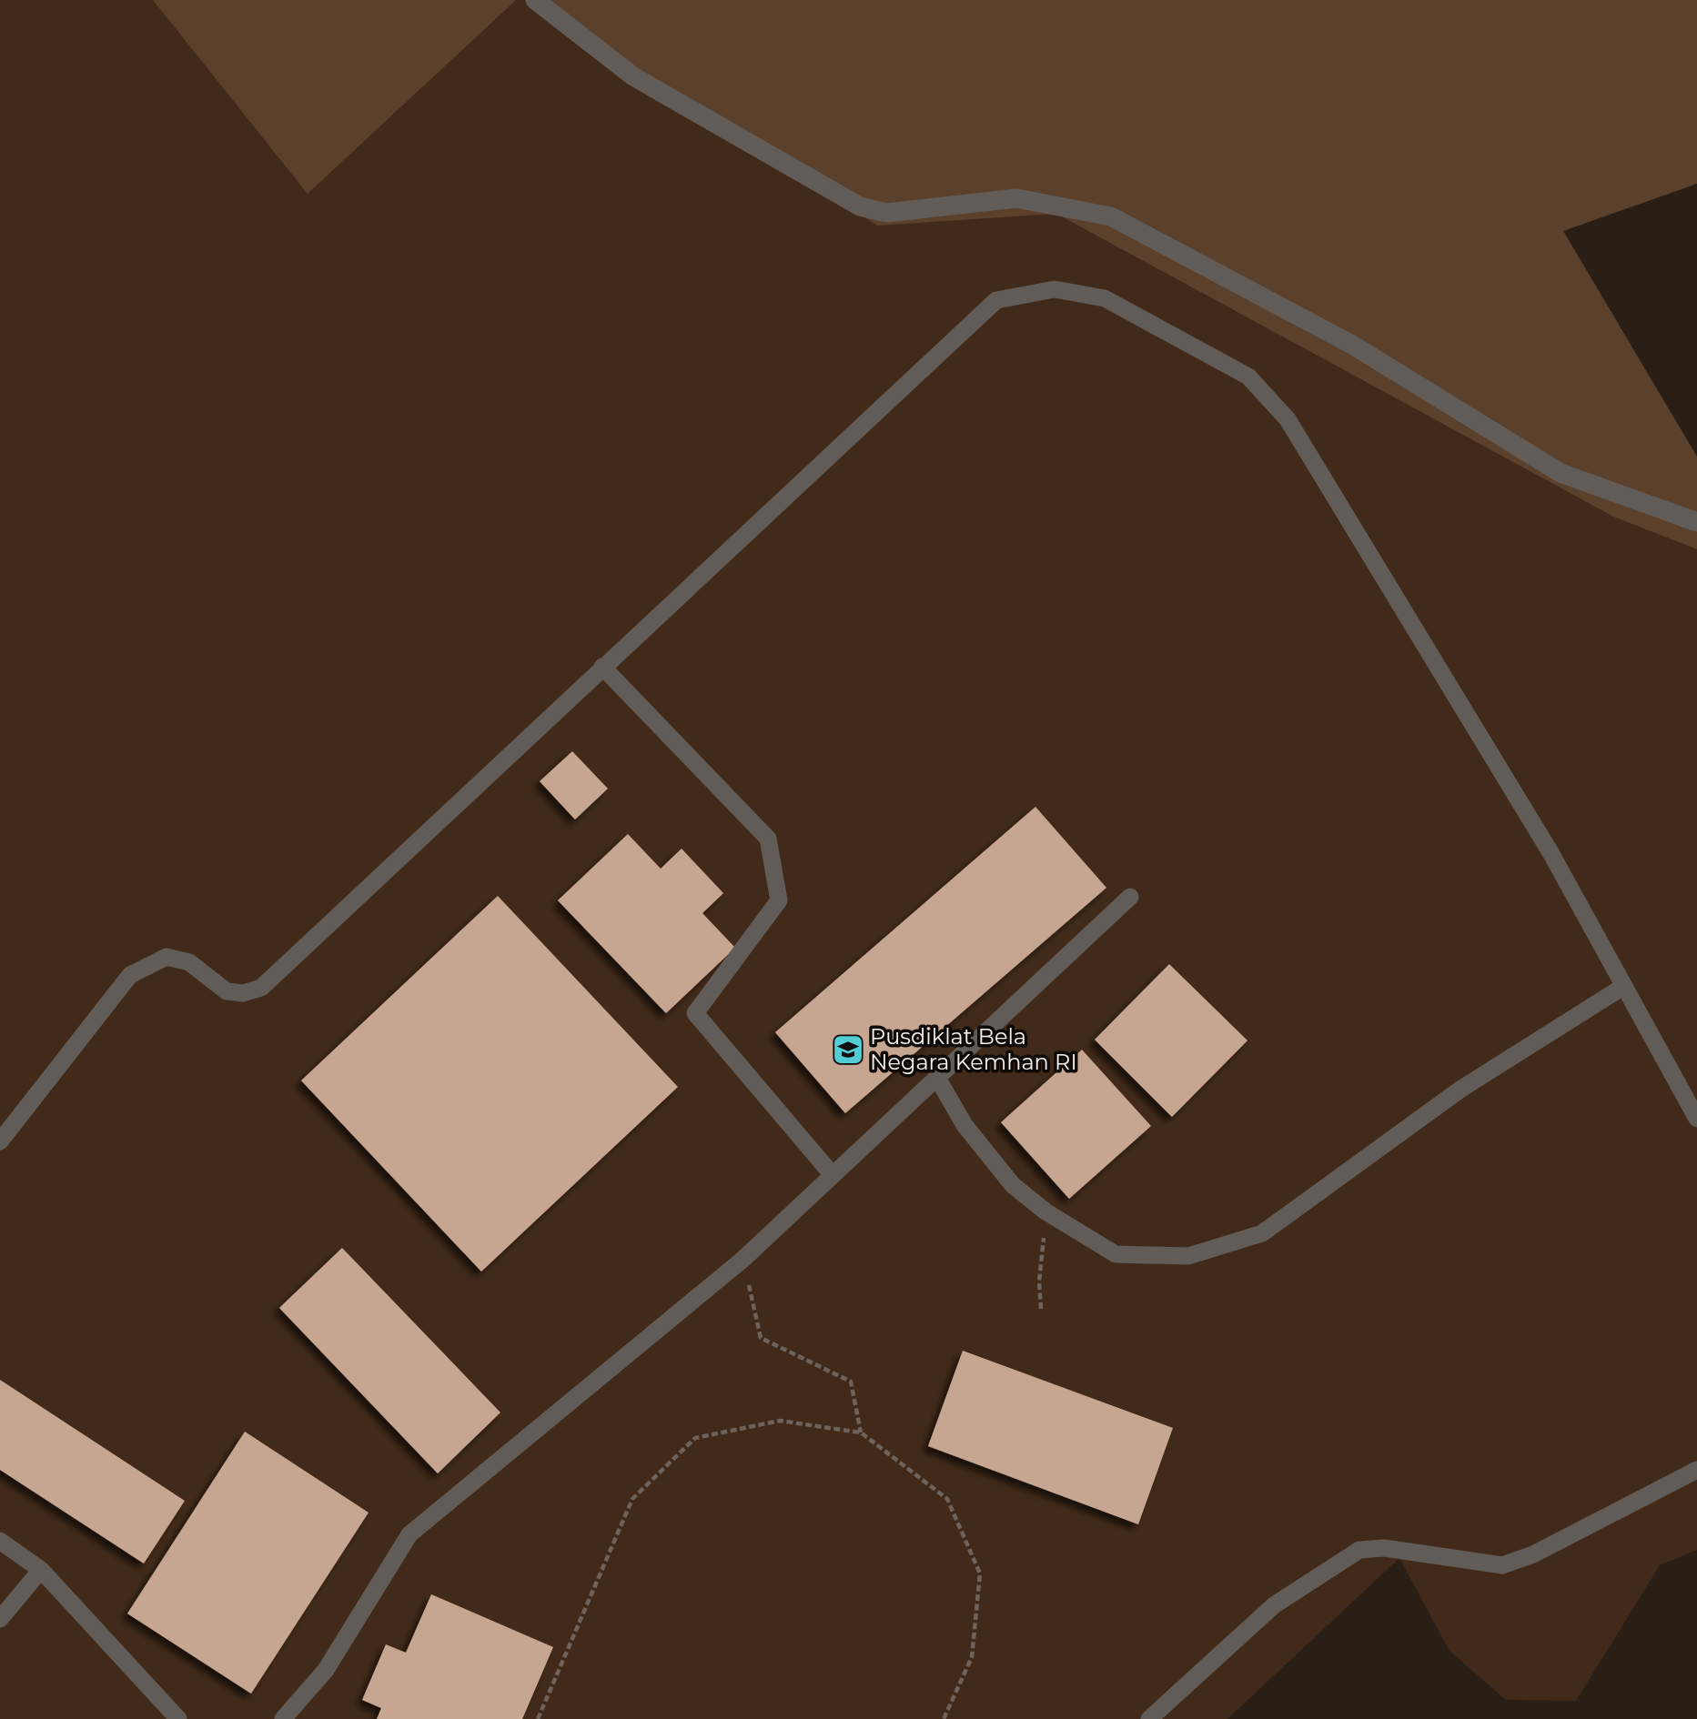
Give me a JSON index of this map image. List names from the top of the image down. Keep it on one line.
{"places":{"school or university":["Pusdiklat Bela Negara Kemhan RI"]}}
